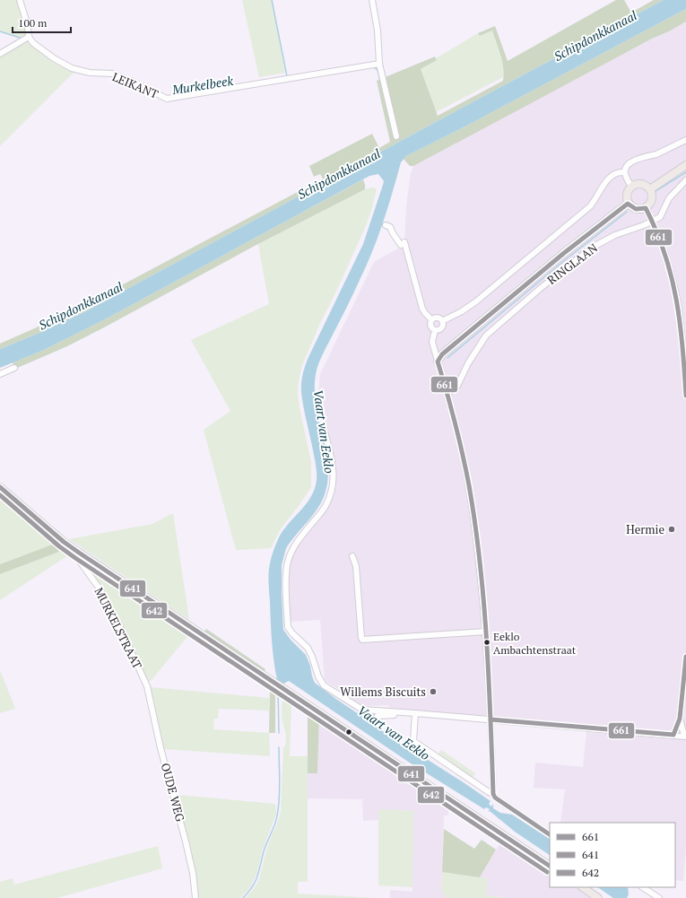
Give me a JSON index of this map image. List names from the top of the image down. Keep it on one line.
{"streets":{"main road":["RINGLAAN"],"street":["LEIKANT","MURKELSTRAAT","OUDE WEG"]},"crossings":[["MURKELSTRAAT","OUDE WEG"]],"water":["Schipdonkkanaal","Murkelbeek","Vaart van Eeklo"],"places":["Hermie","Eeklo Ambachtenstraat","Willems Biscuits"],"lines":["transit line 661","transit line 641","transit line 642"],"legend":["661","641","642"],"scale_bar":"100 m"}
